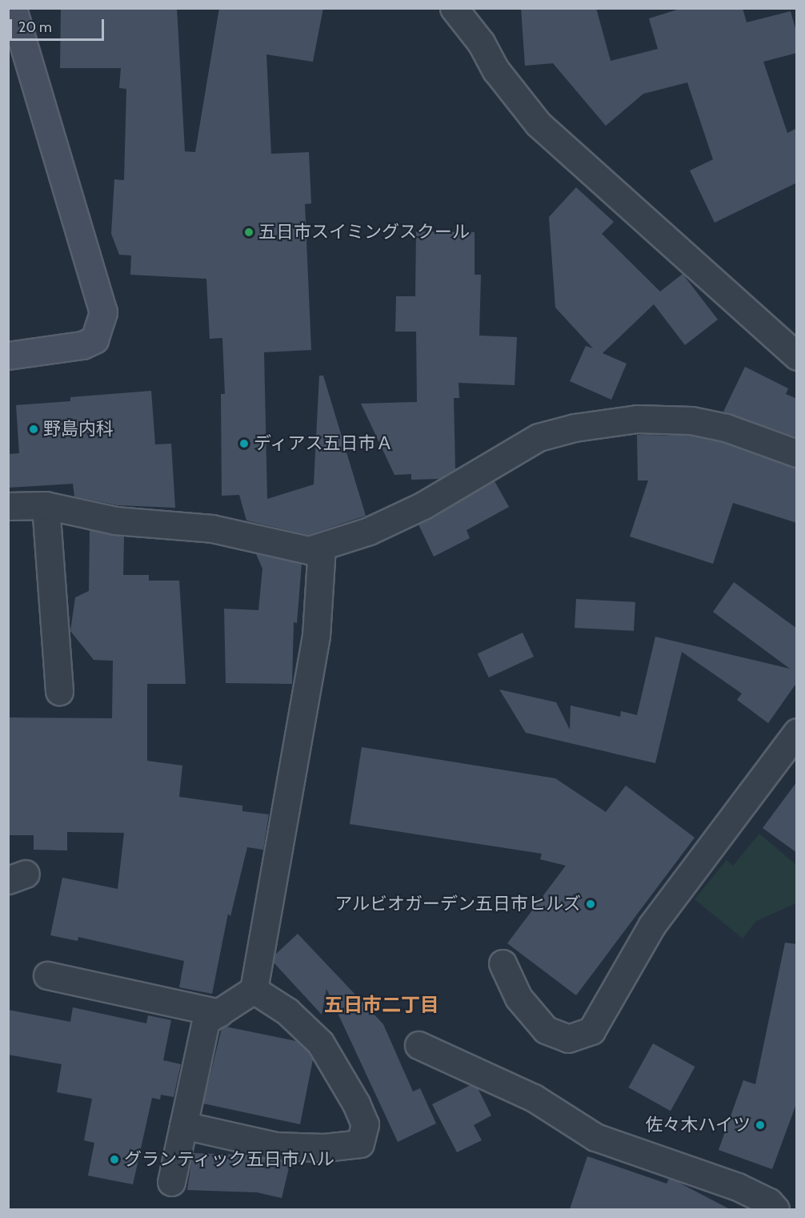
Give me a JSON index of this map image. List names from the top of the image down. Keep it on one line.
{"districts":["五日市二丁目"],"places":["五日市スイミングスクール","野島内科","ディアス五日市Ａ","アルビオガーデン五日市ヒルズ","佐々木ハイツ","グランティック五日市ハル"],"scale_bar":"20 m"}
